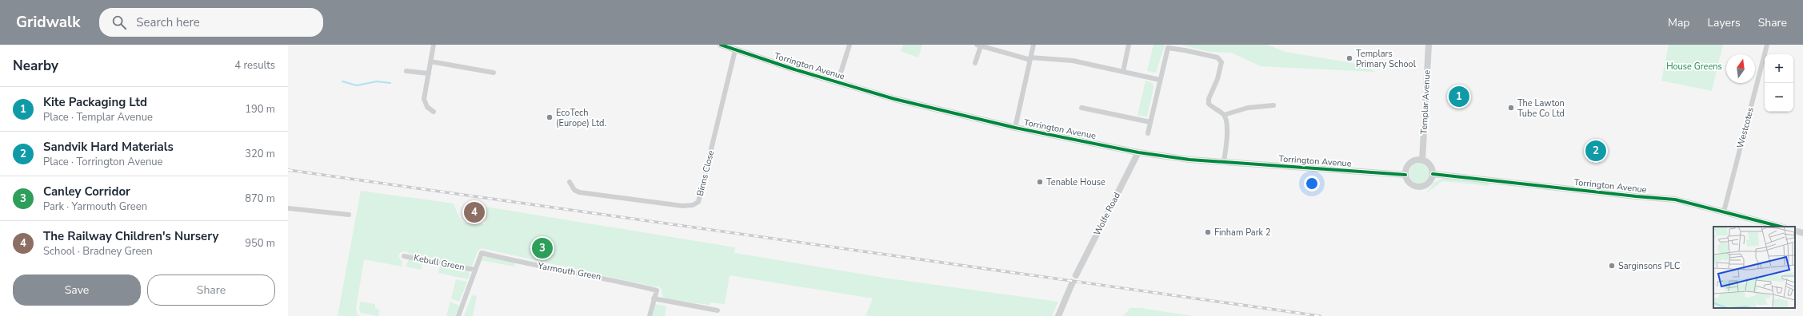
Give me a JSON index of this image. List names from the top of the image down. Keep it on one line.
{"streets":{"street":["Torrington Avenue","Templar Avenue","Westcotes","Binns Close","Wolfe Road","Kebull Green","Yarmouth Green"]},"crossings":[["Torrington Avenue","Templar Avenue"],["Torrington Avenue","Westcotes"],["Torrington Avenue","Binns Close"],["Torrington Avenue","Wolfe Road"],["Kebull Green","Yarmouth Green"]],"parks":["House Greens"],"places":["Templars Primary School","The Lawton Tube Co Ltd","EcoTech (Europe) Ltd.","Tenable House","Finham Park 2","Sarginsons PLC"],"north":"top","page":{"header":"Gridwalk","search":"Search here","nav":["Map","Layers","Share"],"heading":["Nearby","4 results"],"map_buttons":["+","−"],"pins":["1","2","4","3"],"list":[{"mark":"1","name":"Kite Packaging Ltd","note":"Place · Templar Avenue","value":"190 m"},{"mark":"2","name":"Sandvik Hard Materials","note":"Place · Torrington Avenue","value":"320 m"},{"mark":"3","name":"Canley Corridor","note":"Park · Yarmouth Green","value":"870 m"},{"mark":"4","name":"The Railway Children's Nursery","note":"School · Bradney Green","value":"950 m"}],"buttons":["Save","Share"]}}
